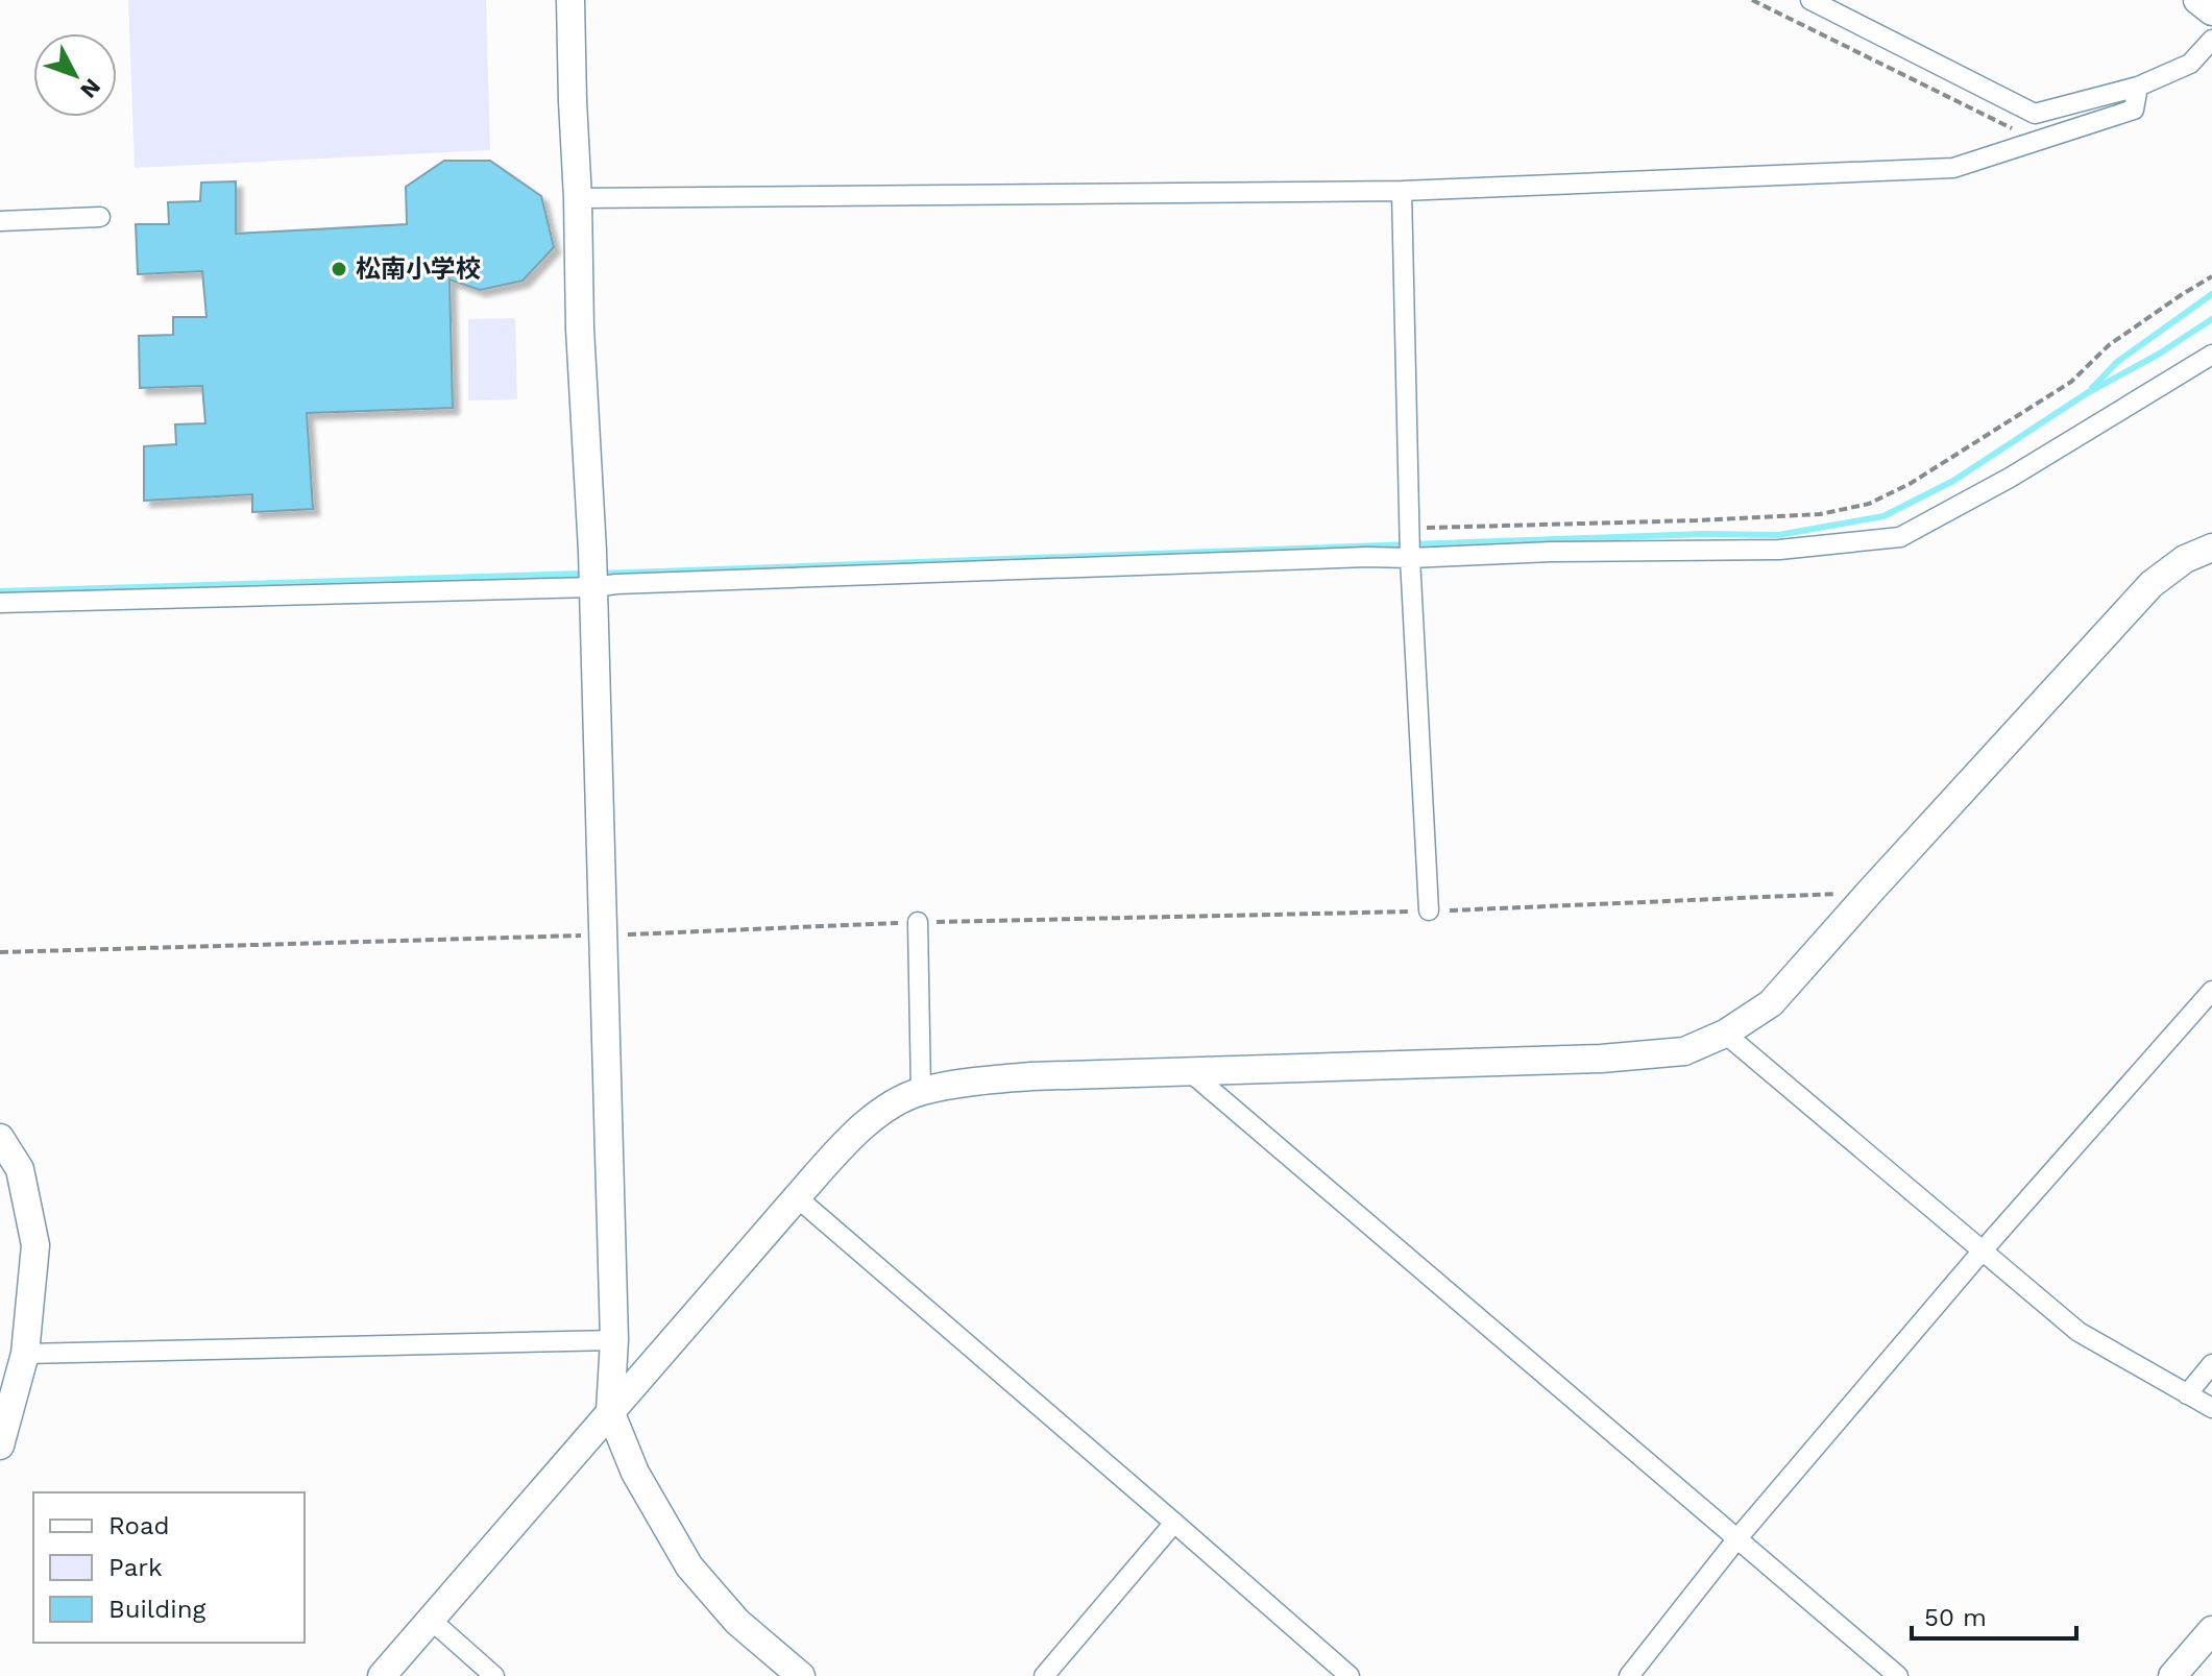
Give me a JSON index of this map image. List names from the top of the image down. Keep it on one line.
{"places":["松南小学校"],"legend":["Road","Park","Building"],"scale_bar":"50 m","north":"bottom right"}
